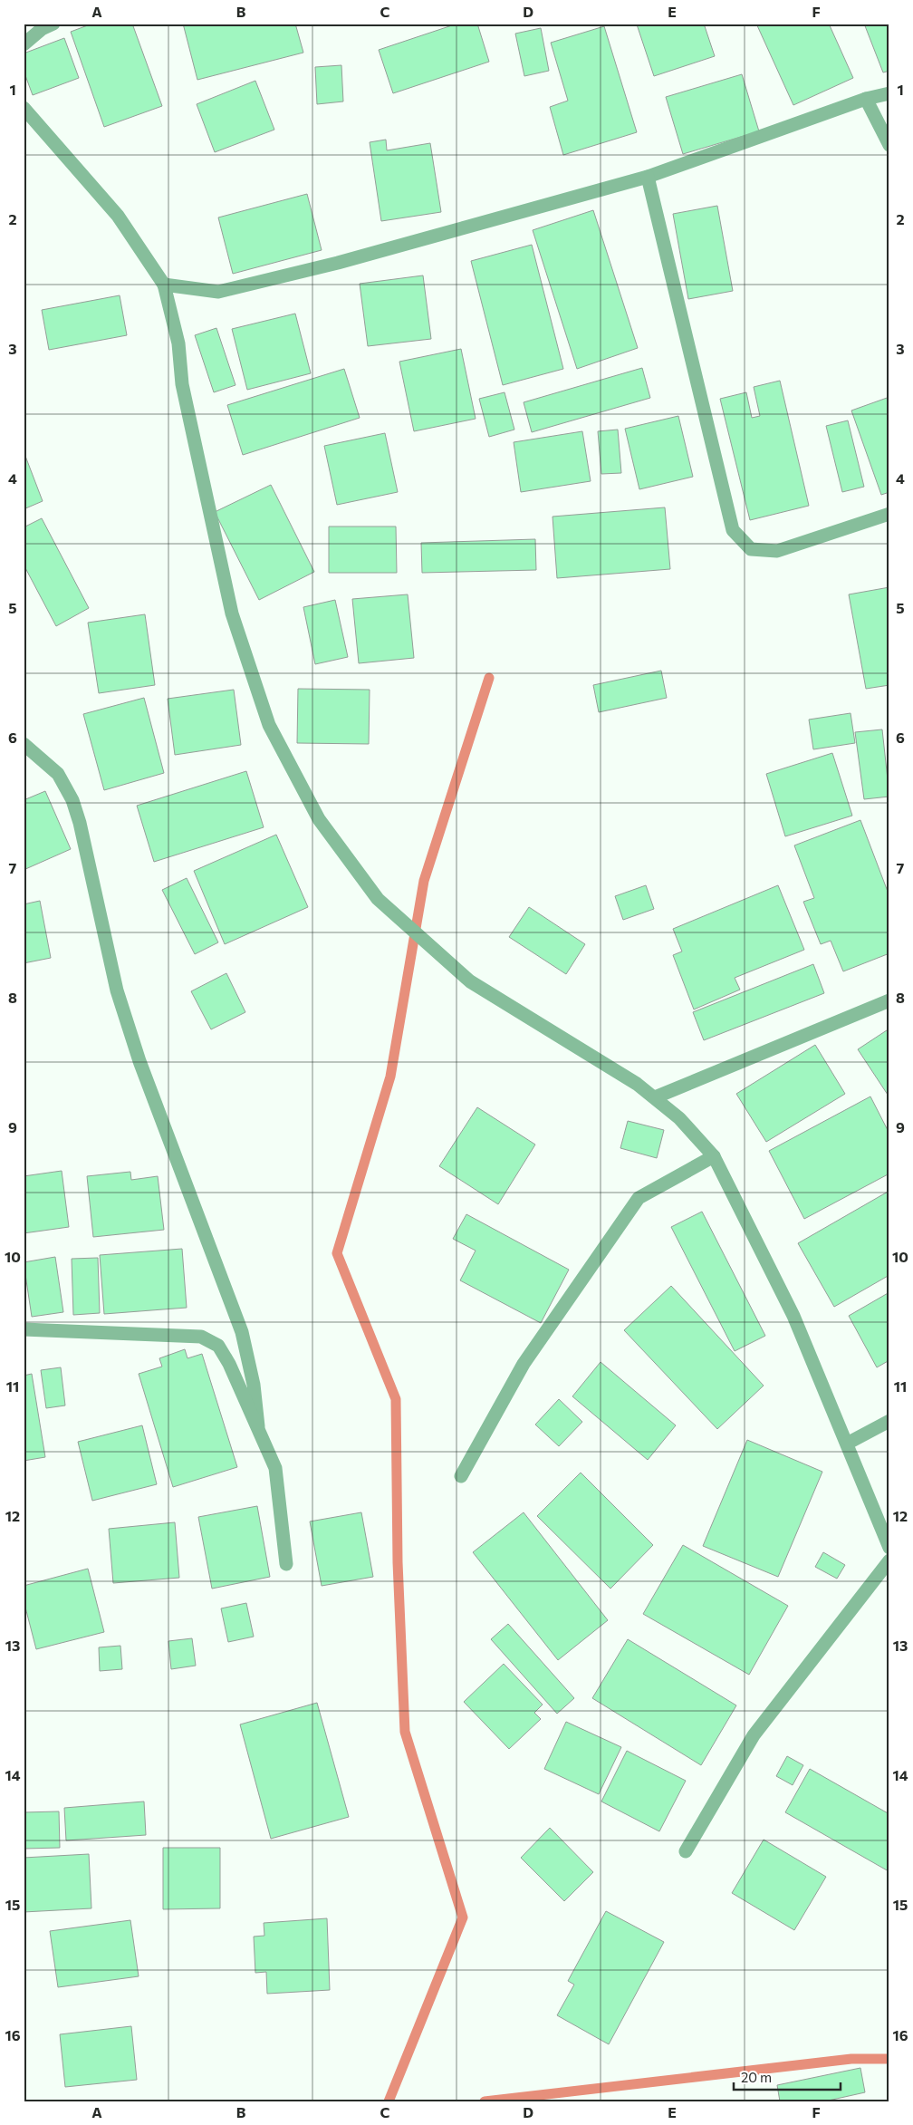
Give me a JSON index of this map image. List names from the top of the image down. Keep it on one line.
{"scale_bar":"20 m","grid":{"columns":["A","B","C","D","E","F"],"rows":["1","2","3","4","5","6","7","8","9","10","11","12","13","14","15","16"]}}
